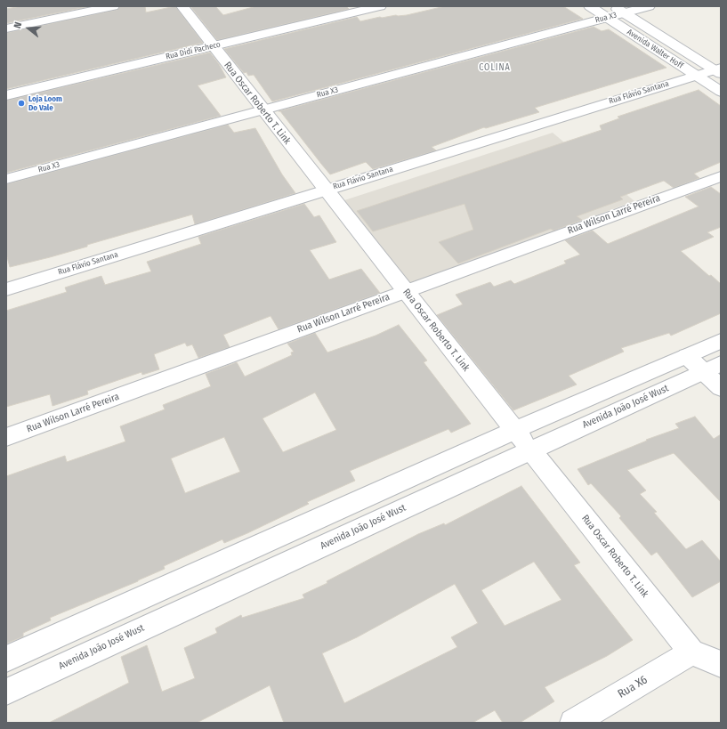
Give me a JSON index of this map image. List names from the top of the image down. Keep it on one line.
{"streets":{"street":["Rua X3","Avenida Walter Hoff","Rua Didi Pacheco","Rua Flávio Santana","Rua Oscar Roberto T. Link","Rua Wilson Larré Pereira","Avenida João José Wust","Rua X6"]},"crossings":[["Rua X3","Avenida Walter Hoff"],["Rua X3","Rua Oscar Roberto T. Link"],["Avenida Walter Hoff","Rua Flávio Santana"],["Rua Didi Pacheco","Rua Oscar Roberto T. Link"],["Rua Flávio Santana","Rua Oscar Roberto T. Link"],["Rua Oscar Roberto T. Link","Rua Wilson Larré Pereira"],["Rua Oscar Roberto T. Link","Avenida João José Wust"],["Rua Oscar Roberto T. Link","Rua X6"]],"districts":["COLINA"],"places":["Loja Loom Do Vale"],"north":"left"}
